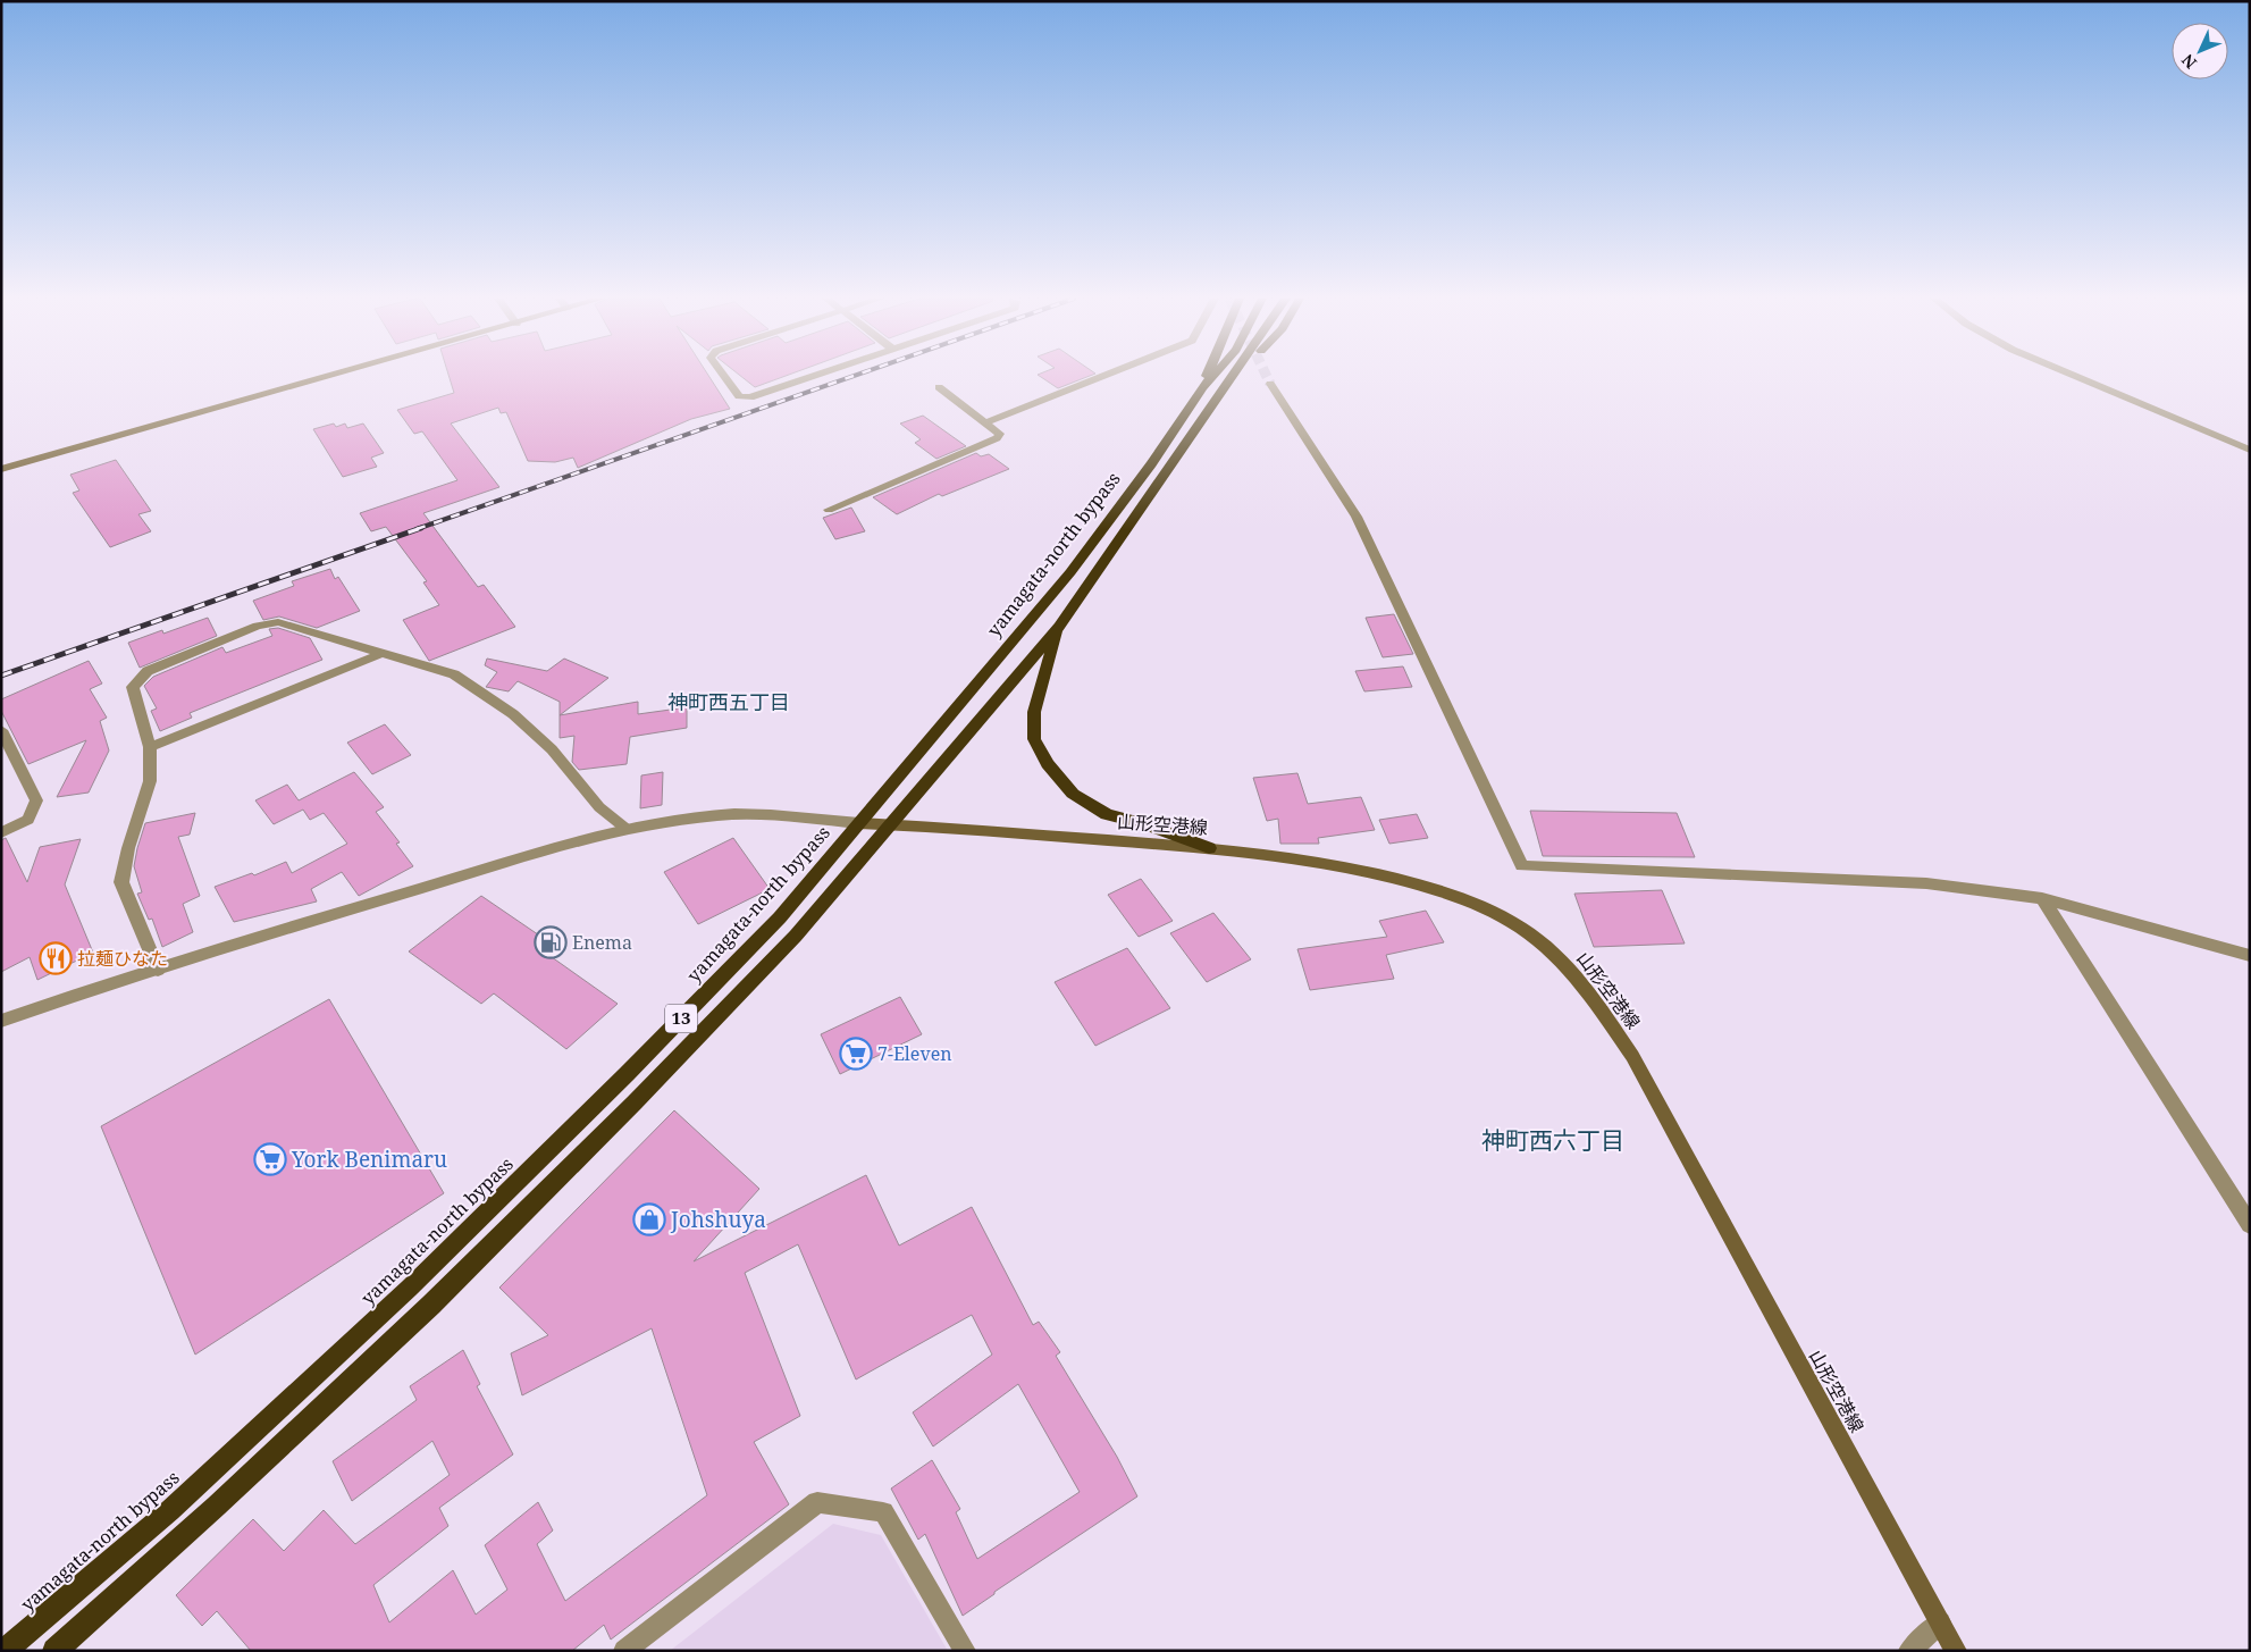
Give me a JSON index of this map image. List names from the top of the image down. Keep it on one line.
{"streets":{"highway":["yamagata-north bypass","13"],"main road":["山形空港線"]},"crossings":[["yamagata-north bypass","山形空港線"],["山形空港線","13"]],"districts":["神町西五丁目","神町西六丁目"],"places":{"fuel station":["Enema"],"restaurant":["拉麺ひなた"],"supermarket":["7-Eleven","York Benimaru"],"shop":["Johshuya"]},"north":"bottom left"}
